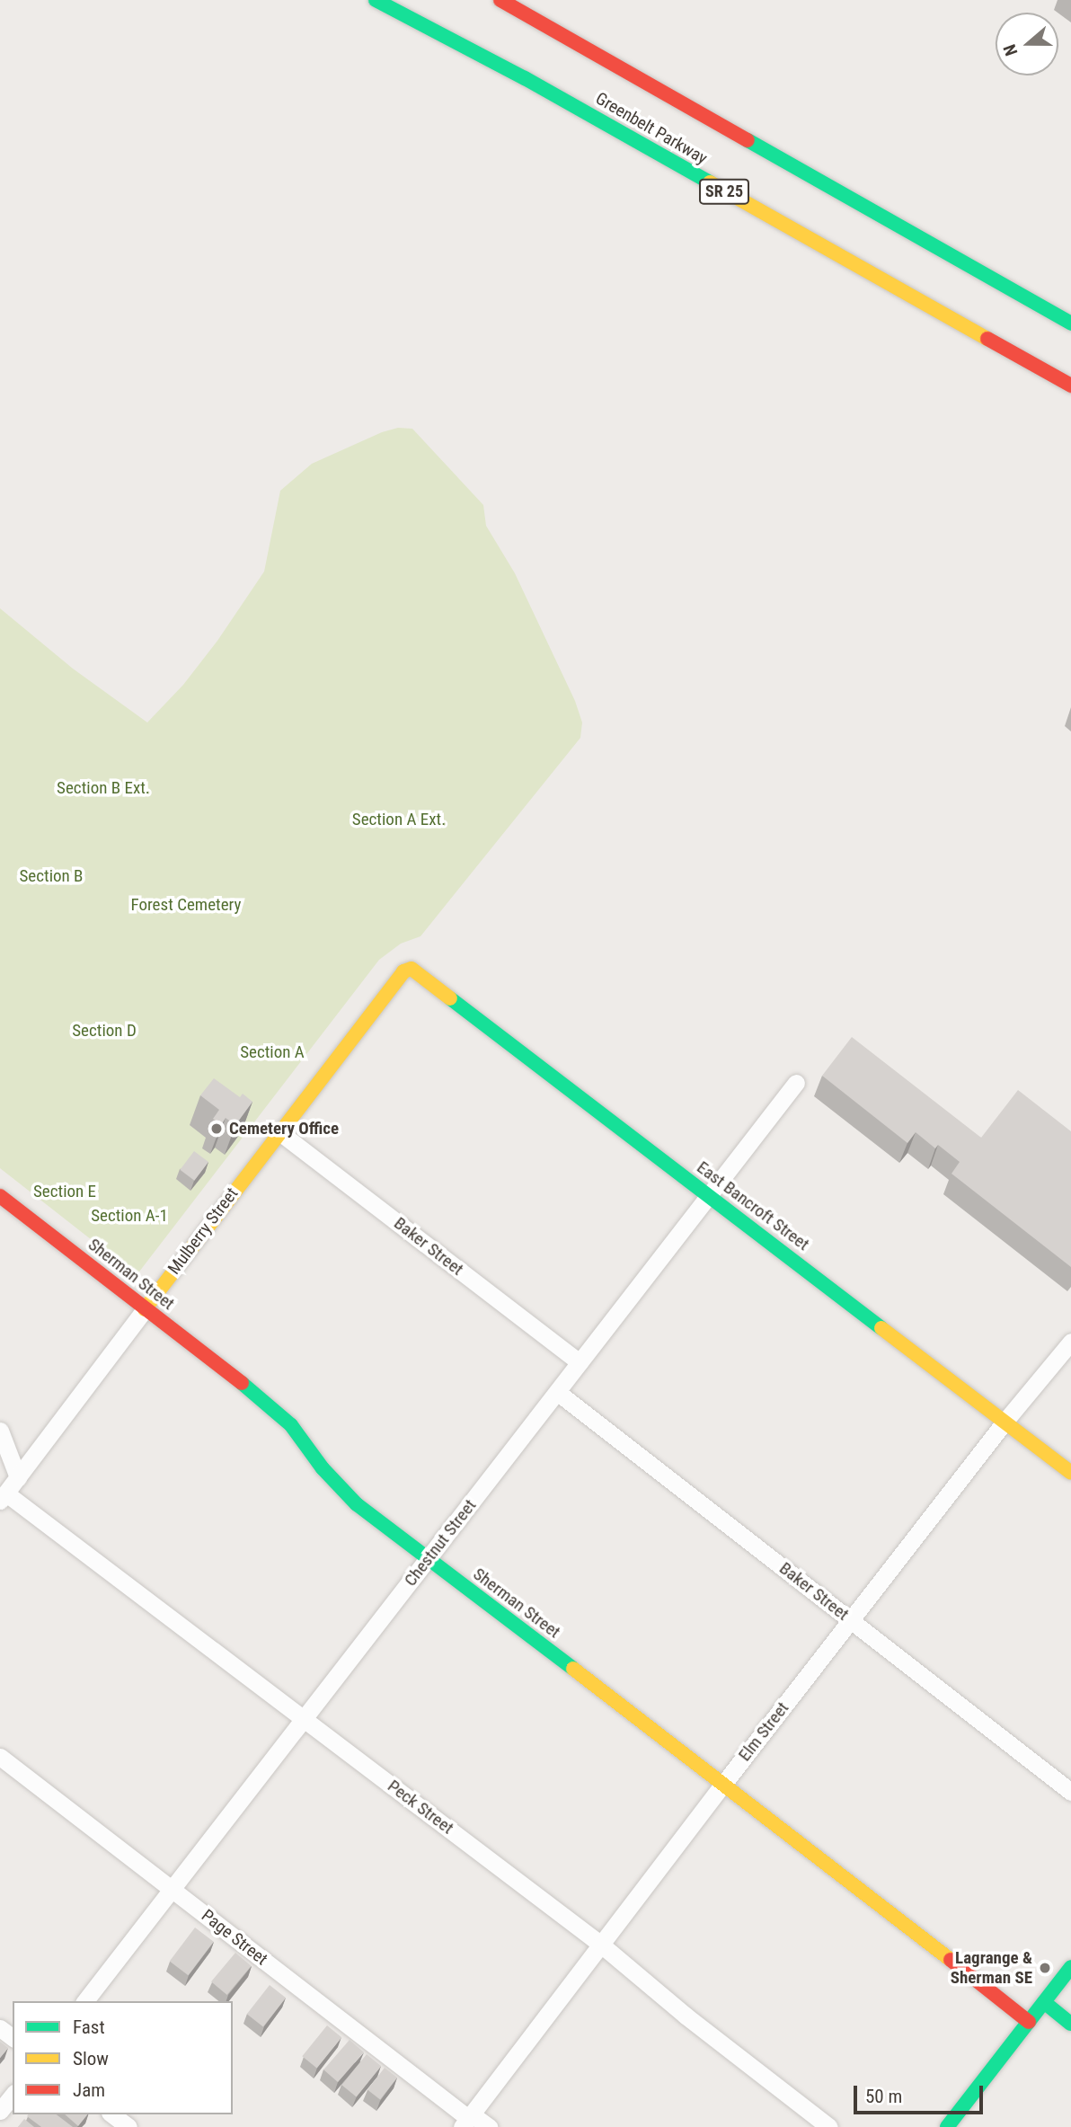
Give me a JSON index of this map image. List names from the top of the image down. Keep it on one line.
{"streets":{"street":["Greenbelt Parkway","SR 25","East Bancroft Street","Mulberry Street","Baker Street","Sherman Street","Chestnut Street","Elm Street","Peck Street","Page Street"]},"crossings":[["East Bancroft Street","Mulberry Street"],["East Bancroft Street","Chestnut Street"],["East Bancroft Street","Elm Street"],["Mulberry Street","Baker Street"],["Mulberry Street","Sherman Street"],["Mulberry Street","Peck Street"],["Baker Street","Chestnut Street"],["Baker Street","Elm Street"],["Sherman Street","Chestnut Street"],["Sherman Street","Elm Street"],["Chestnut Street","Peck Street"],["Chestnut Street","Page Street"],["Elm Street","Peck Street"],["Elm Street","Page Street"]],"parks":["Section B Ext.","Section A Ext.","Section B","Forest Cemetery","Section D","Section A","Section E","Section A-1"],"places":["Cemetery Office","Lagrange & Sherman SE"],"legend":["Fast","Slow","Jam"],"scale_bar":"50 m","north":"left"}
